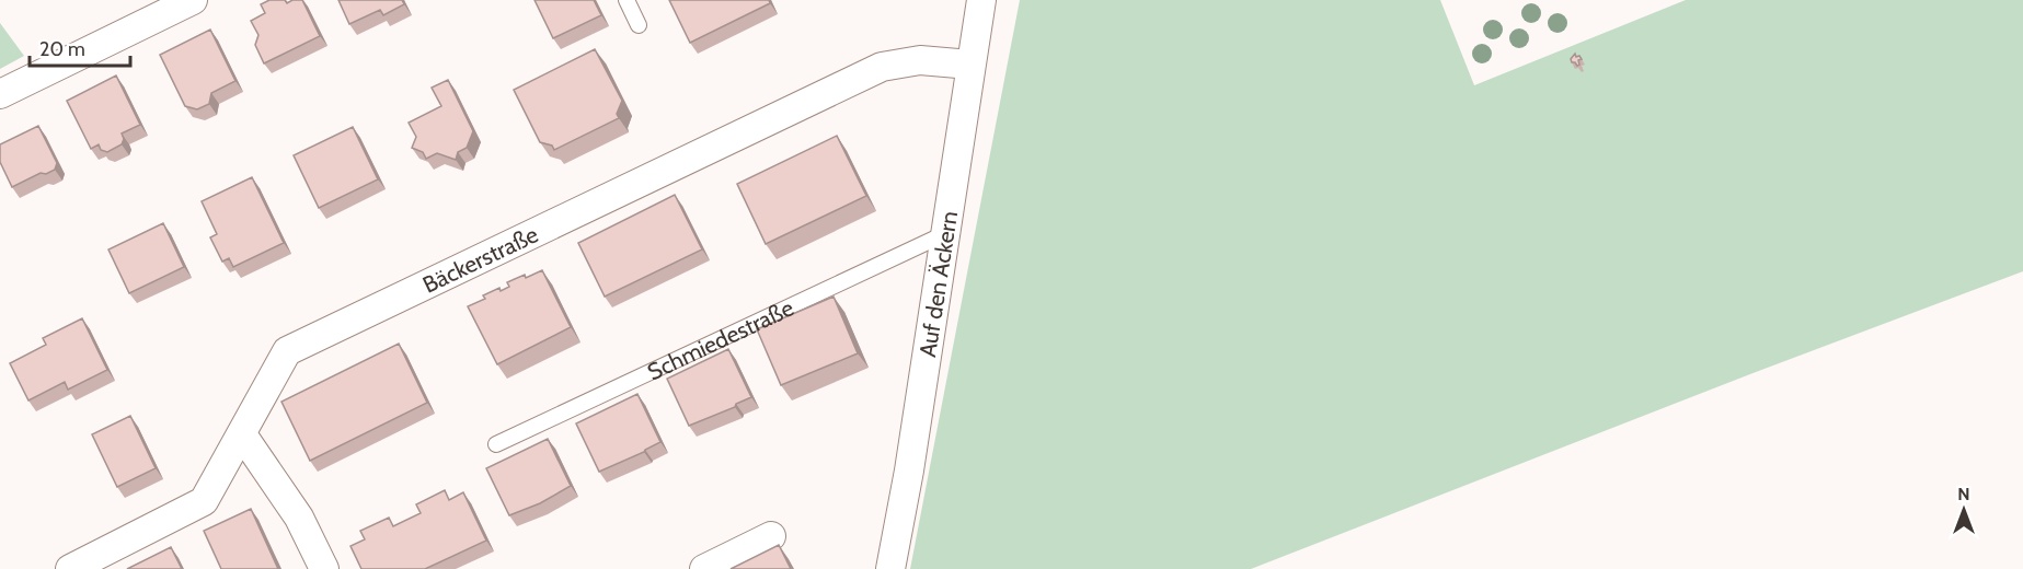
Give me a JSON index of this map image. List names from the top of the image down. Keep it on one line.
{"streets":{"street":["Bäckerstraße","Auf den Äckern"],"lane":["Schmiedestraße"]},"crossings":[["Bäckerstraße","Auf den Äckern"],["Auf den Äckern","Schmiedestraße"]],"scale_bar":"20 m","north":"top"}
